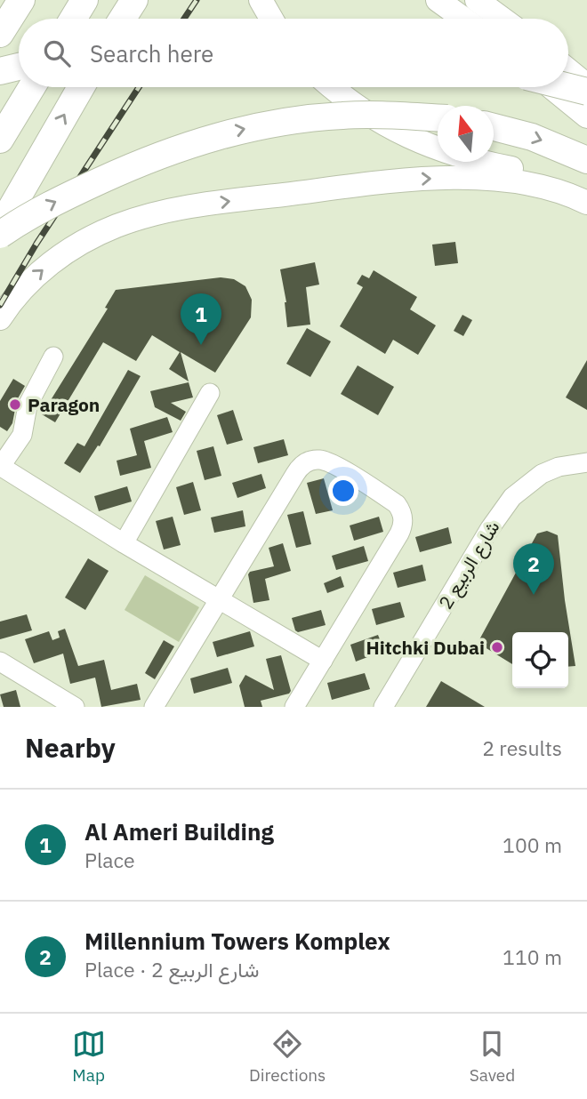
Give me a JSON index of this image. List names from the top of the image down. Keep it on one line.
{"streets":{"street":["شارع الربيع 2"]},"places":["Paragon","Hitchki Dubai"],"north":"top","page":{"search":"Search here","pins":["1","2"],"heading":["Nearby","2 results"],"list":[{"mark":"1","name":"Al Ameri Building","note":"Place","value":"100 m"},{"mark":"2","name":"Millennium Towers Komplex","note":"Place · شارع الربيع 2","value":"110 m"}],"nav":["Map","Directions","Saved"]}}
